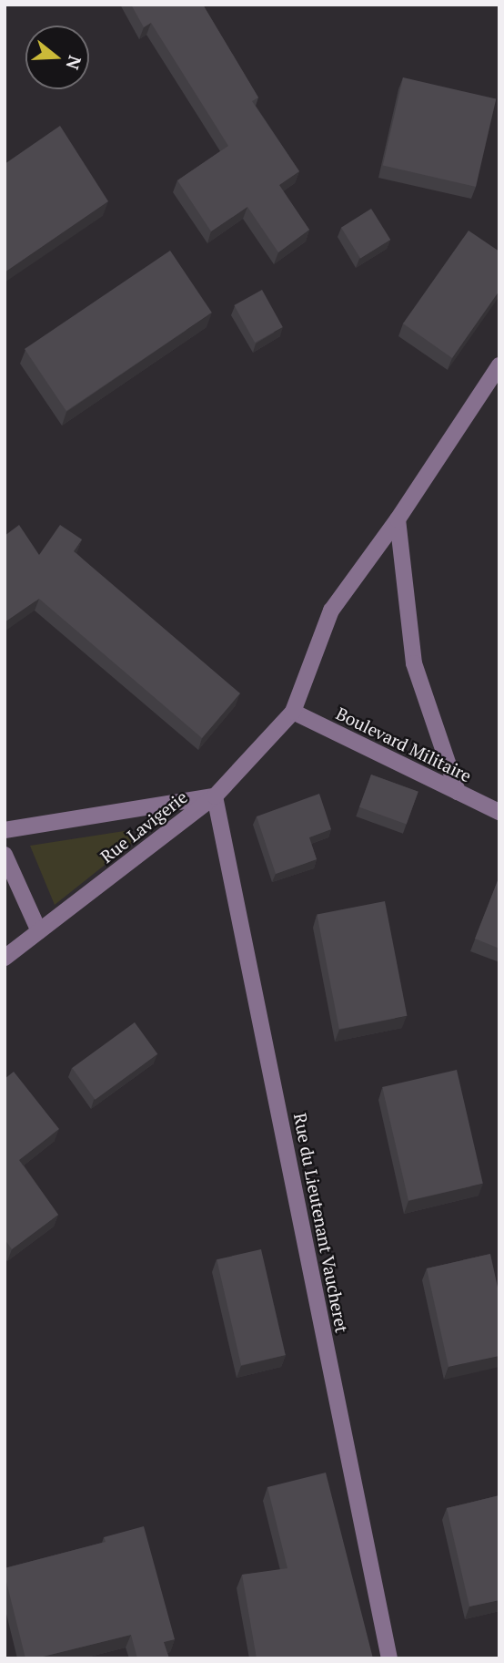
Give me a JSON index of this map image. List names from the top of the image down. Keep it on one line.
{"streets":{"street":["Boulevard Militaire","Rue Lavigerie","Rue du Lieutenant Vaucheret"]},"crossings":[["Boulevard Militaire","Rue Lavigerie"],["Rue Lavigerie","Rue du Lieutenant Vaucheret"]],"north":"right"}
